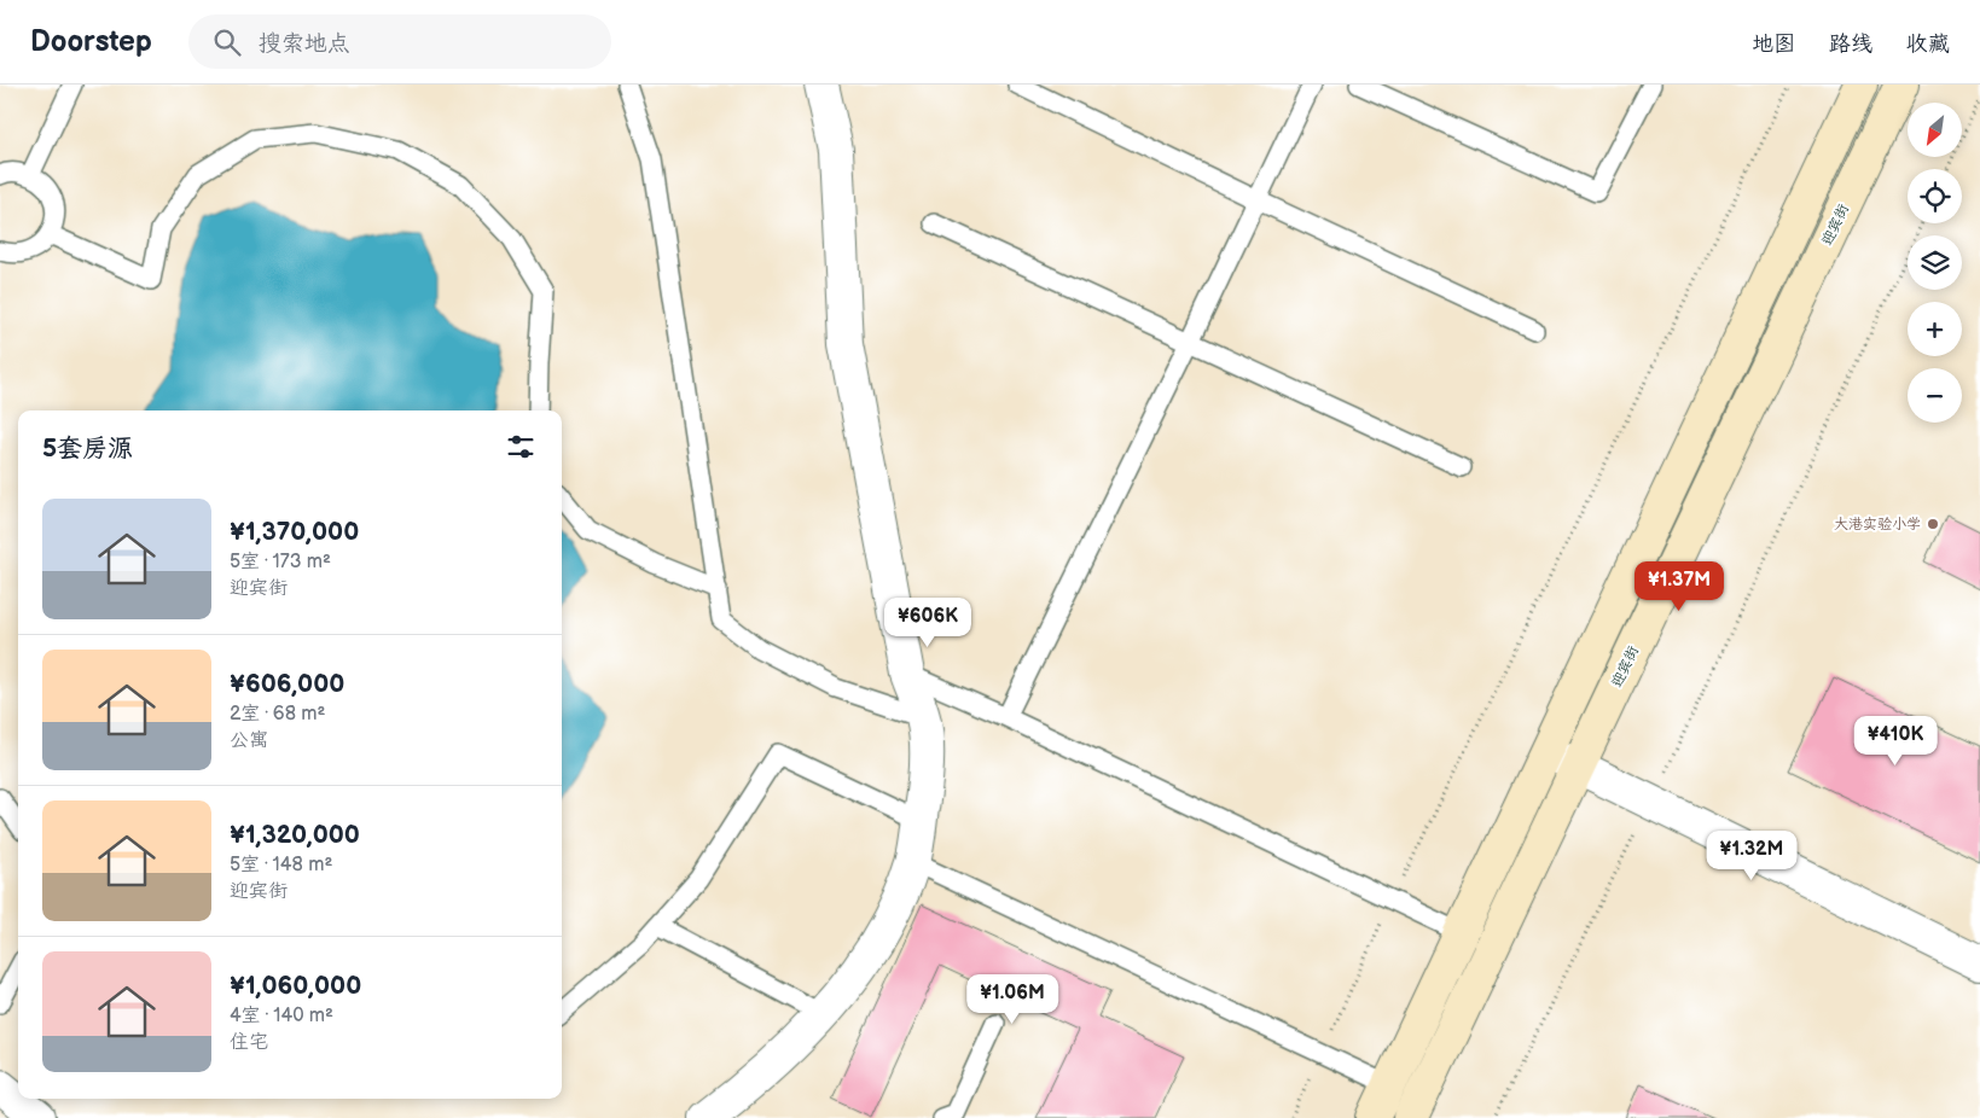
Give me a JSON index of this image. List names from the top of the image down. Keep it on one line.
{"streets":{"main road":["迎宾街"]},"places":["大港实验小学"],"north":"bottom left","page":{"header":"Doorstep","search":"搜索地点","nav":["地图","路线","收藏"],"map_buttons":["+","−"],"heading":"5套房源","list":[{"name":"¥1,370,000","note":"5室 · 173 m² · 迎宾街"},{"name":"¥606,000","note":"2室 · 68 m² · 公寓"},{"name":"¥1,320,000","note":"5室 · 148 m² · 迎宾街"},{"name":"¥1,060,000","note":"4室 · 140 m² · 住宅"}],"price":["¥1.37M","¥606K","¥410K","¥1.32M","¥1.06M"]}}
